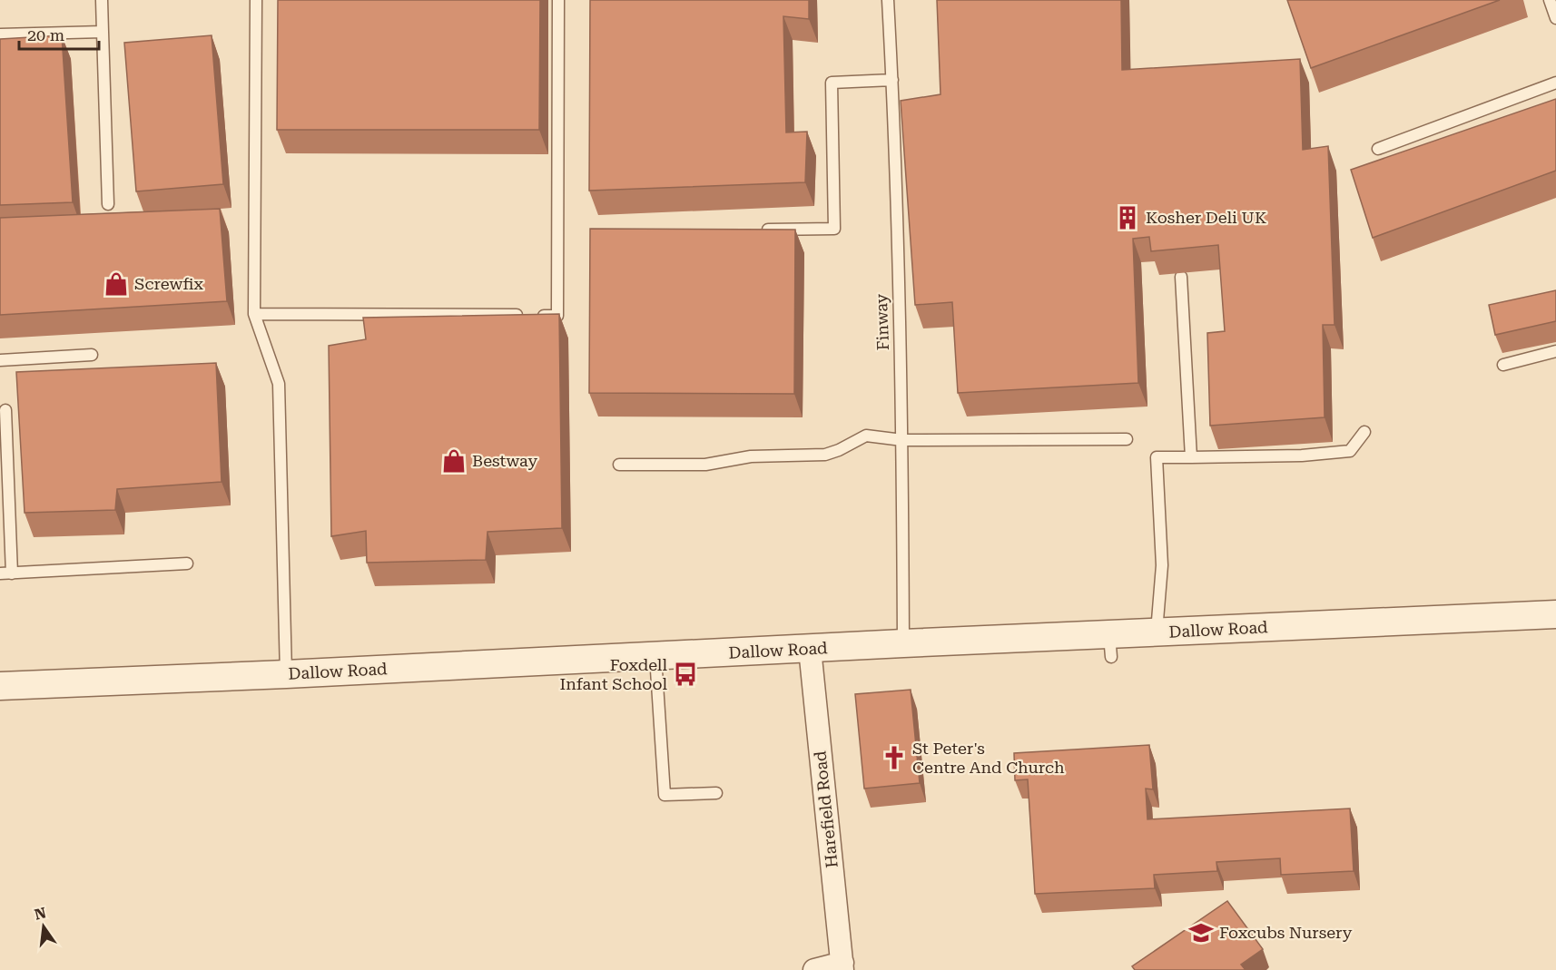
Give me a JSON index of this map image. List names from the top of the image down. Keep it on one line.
{"streets":{"street":["Dallow Road","Harefield Road"],"lane":["Finway"]},"crossings":[["Finway","Dallow Road"],["Dallow Road","Harefield Road"]],"places":{"building":["Kosher Deli UK"],"shop":["Screwfix","Bestway"],"bus stop":["Foxdell Infant School"],"church":["St Peter's Centre And Church"],"school or university":["Foxcubs Nursery"]},"scale_bar":"20 m","north":"top"}
